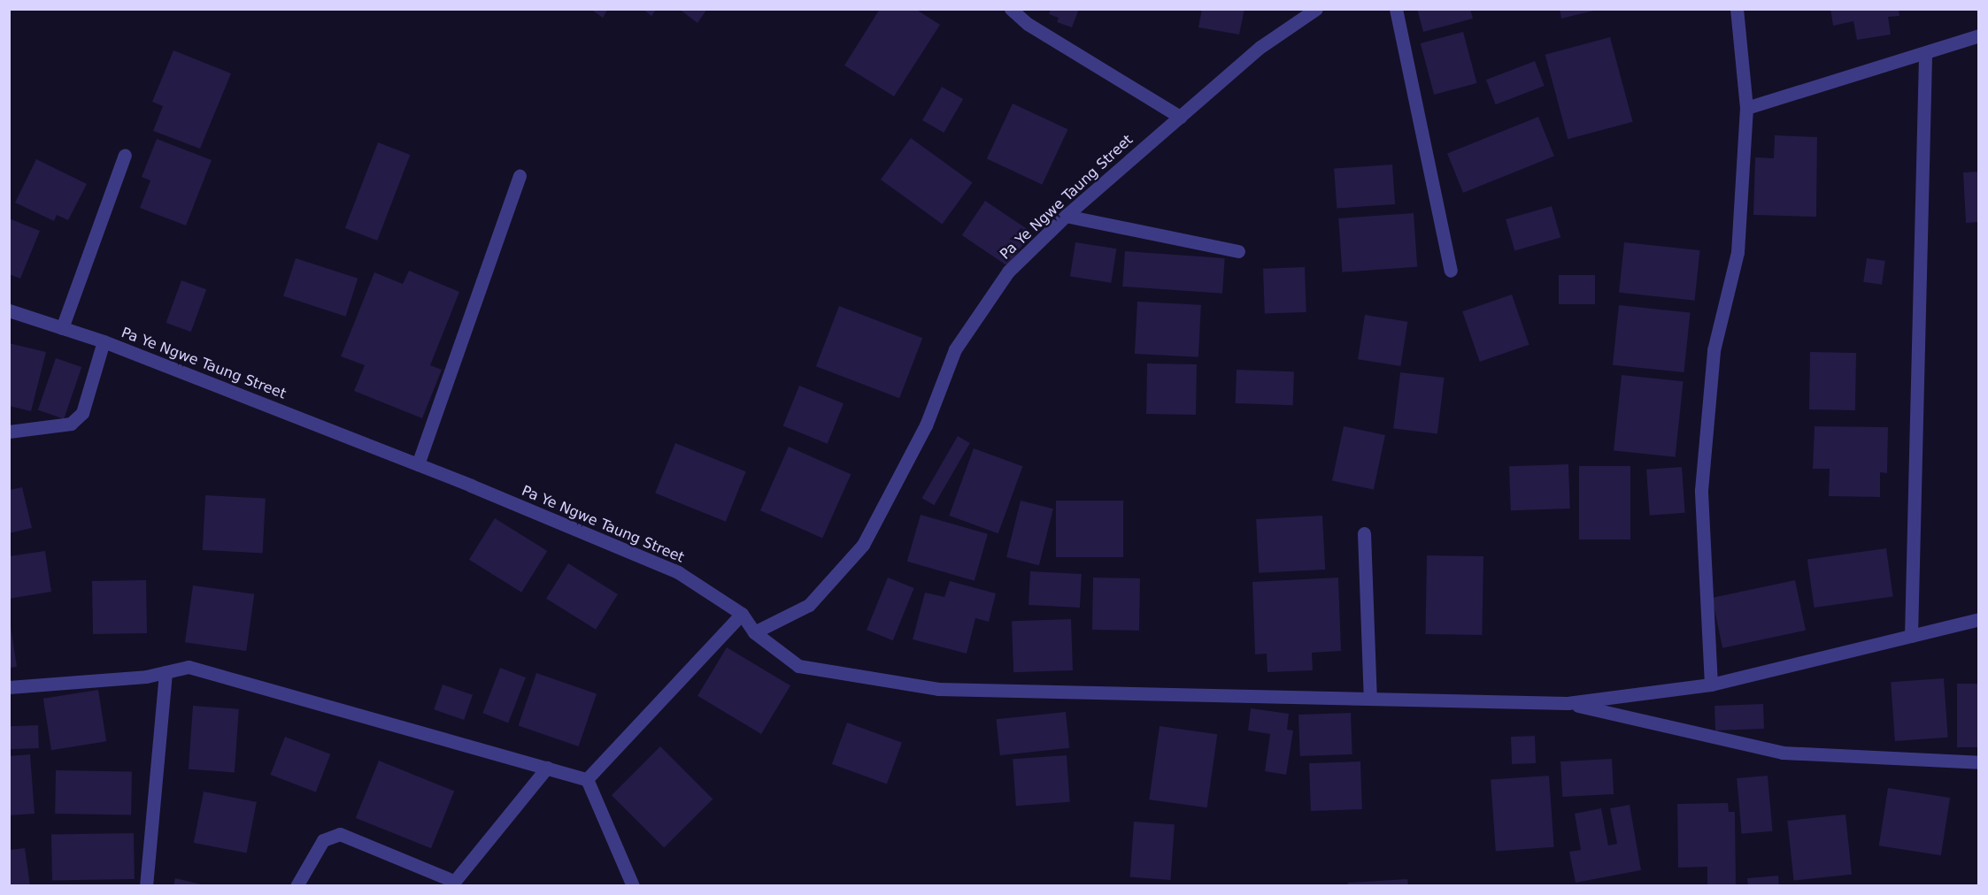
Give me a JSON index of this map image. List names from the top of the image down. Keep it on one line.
{"streets":{"street":["Pa Ye Ngwe Taung Street"]}}
